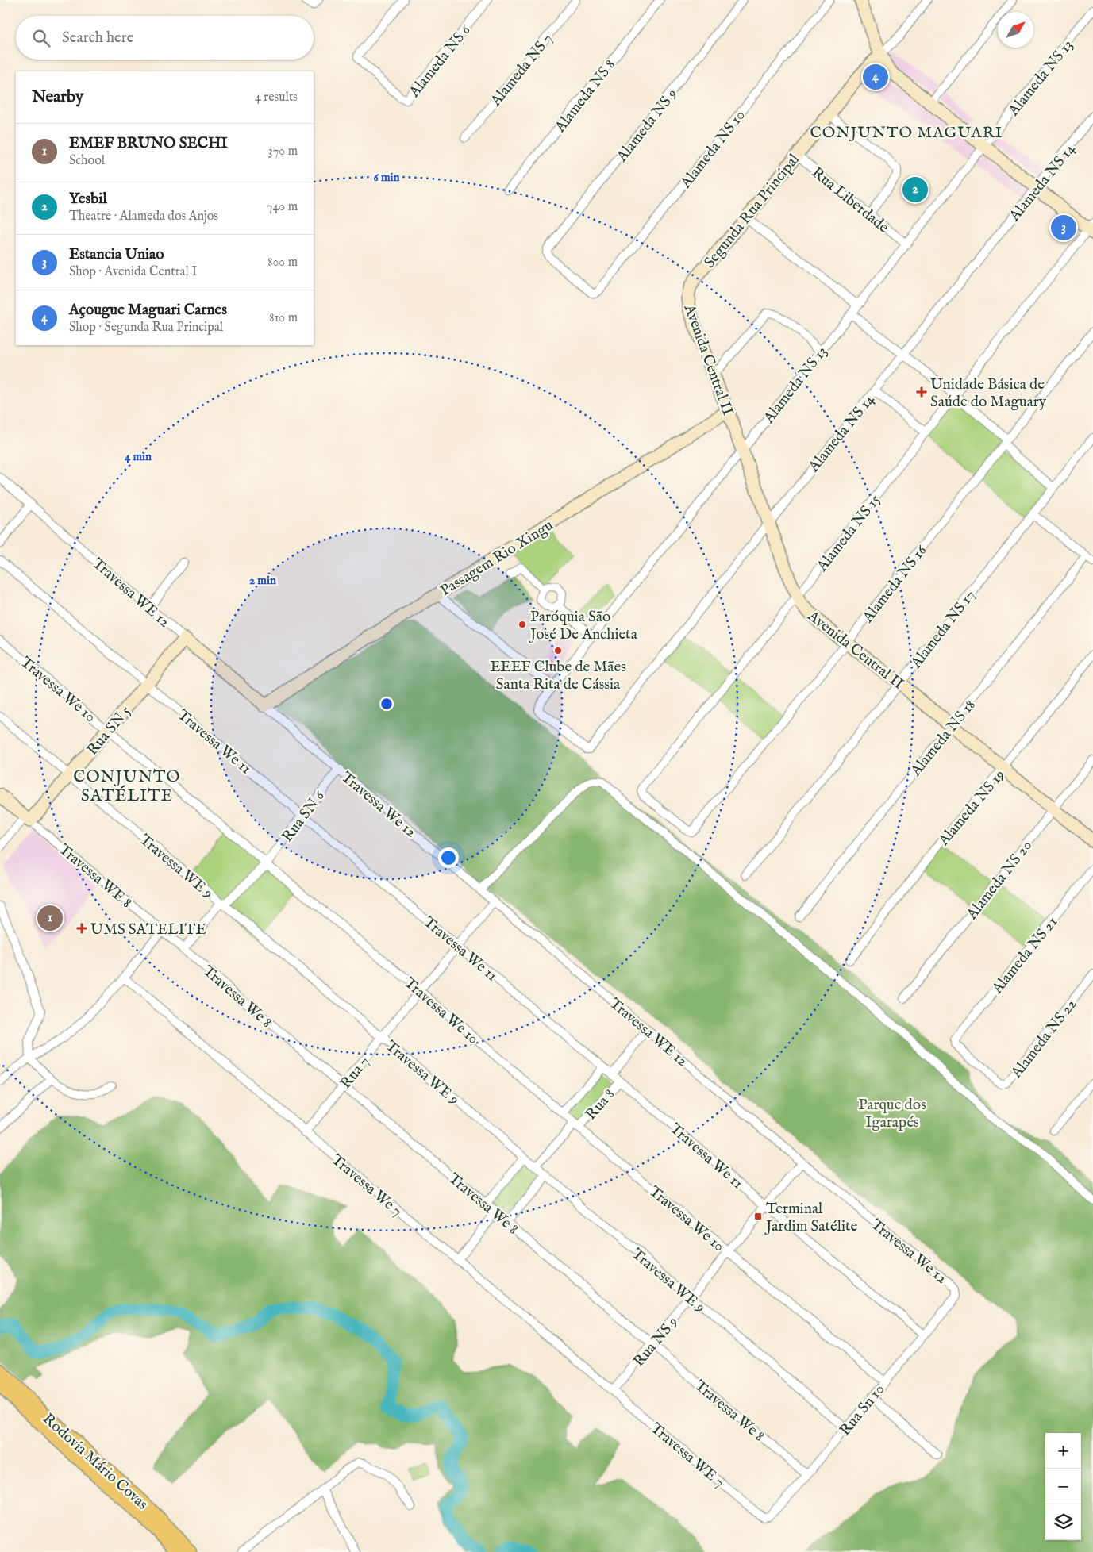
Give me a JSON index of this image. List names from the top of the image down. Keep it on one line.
{"streets":{"main road":["Segunda Rua Principal","Avenida Central II","Passagem Rio Xingu","Travessa WE 12","Rua SN 5","Rodovia Mário Covas"],"street":["Alameda NS 6","Alameda NS 7","Alameda NS 13","Alameda NS 8","Alameda NS 9","Alameda NS 10","Alameda NS 14","Rua Liberdade","Alameda NS 15","Alameda NS 16","Alameda NS 17","Travessa We 10","Alameda NS 18","Travessa We 11","Travessa We 12","Alameda NS 19","Rua SN 6","Travessa WE 9","Travessa WE 8","Alameda NS 20","Alameda NS 21","Travessa We 8","Alameda NS 22","Rua 7","Rua 8","Travessa We 7","Rua NS 9","Rua Sn 10","Travessa WE 7"]},"crossings":[["Alameda NS 13","Alameda NS 14"],["Alameda NS 13","Rua Liberdade"],["Alameda NS 13","Avenida Central II"],["Alameda NS 9","Alameda NS 10"],["Alameda NS 14","Avenida Central II"],["Rua Liberdade","Segunda Rua Principal"],["Segunda Rua Principal","Avenida Central II"],["Avenida Central II","Alameda NS 15"],["Avenida Central II","Passagem Rio Xingu"],["Avenida Central II","Alameda NS 16"],["Avenida Central II","Alameda NS 17"],["Avenida Central II","Alameda NS 18"],["Avenida Central II","Alameda NS 19"],["Avenida Central II","Alameda NS 20"],["Alameda NS 15","Alameda NS 16"],["Passagem Rio Xingu","Travessa WE 12"],["Passagem Rio Xingu","Travessa We 12"],["Travessa WE 12","Rua SN 5"],["Travessa WE 12","Travessa We 12"],["Travessa WE 12","Rua 7"],["Travessa WE 12","Rua 8"],["Travessa WE 12","Rua NS 9"],["Travessa We 10","Rua SN 5"],["Travessa We 10","Rua SN 6"],["Travessa We 10","Rua 7"],["Travessa We 10","Rua 8"],["Travessa We 10","Rua NS 9"],["Travessa We 10","Rua Sn 10"],["Rua SN 5","Travessa We 11"],["Rua SN 5","Travessa WE 9"],["Rua SN 5","Travessa WE 8"],["Travessa We 11","Rua SN 6"],["Travessa We 11","Rua 7"],["Travessa We 11","Rua 8"],["Travessa We 11","Rua NS 9"],["Travessa We 11","Rua Sn 10"],["Travessa We 12","Rua SN 6"],["Travessa We 12","Rua 7"],["Travessa We 12","Rua NS 9"],["Travessa We 12","Rua Sn 10"],["Rua SN 6","Travessa WE 9"],["Travessa WE 9","Rua 7"],["Travessa WE 9","Rua 8"],["Travessa WE 9","Rua NS 9"],["Travessa WE 9","Rua Sn 10"],["Travessa WE 8","Travessa We 8"],["Alameda NS 21","Alameda NS 22"],["Travessa We 8","Rua 7"],["Travessa We 8","Rua NS 9"],["Travessa We 8","Rua Sn 10"],["Rua 7","Travessa We 7"],["Travessa We 7","Rua NS 9"],["Travessa We 7","Travessa WE 7"],["Rua NS 9","Travessa WE 7"],["Rua Sn 10","Travessa WE 7"]],"districts":["CONJUNTO MAGUARI","CONJUNTO SATÉLITE"],"parks":["Parque dos Igarapés"],"places":{"health":["Unidade Básica de Saúde do Maguary","UMS SATELITE"],"other":["Paróquia São José De Anchieta","EEEF Clube de Mães Santa Rita de Cássia"],"transit":["Terminal Jardim Satélite"]},"north":"top right","page":{"search":"Search here","pins":["4","2","3","1"],"heading":["Nearby","4 results"],"list":[{"mark":"1","name":"EMEF BRUNO SECHI","note":"School","value":"370 m"},{"mark":"2","name":"Yesbil","note":"Theatre · Alameda dos Anjos","value":"740 m"},{"mark":"3","name":"Estancia Uniao","note":"Shop · Avenida Central I","value":"800 m"},{"mark":"4","name":"Açougue Maguari Carnes","note":"Shop · Segunda Rua Principal","value":"810 m"}],"map_buttons":["+","−"]},"rings":["6 min","4 min","2 min"]}
